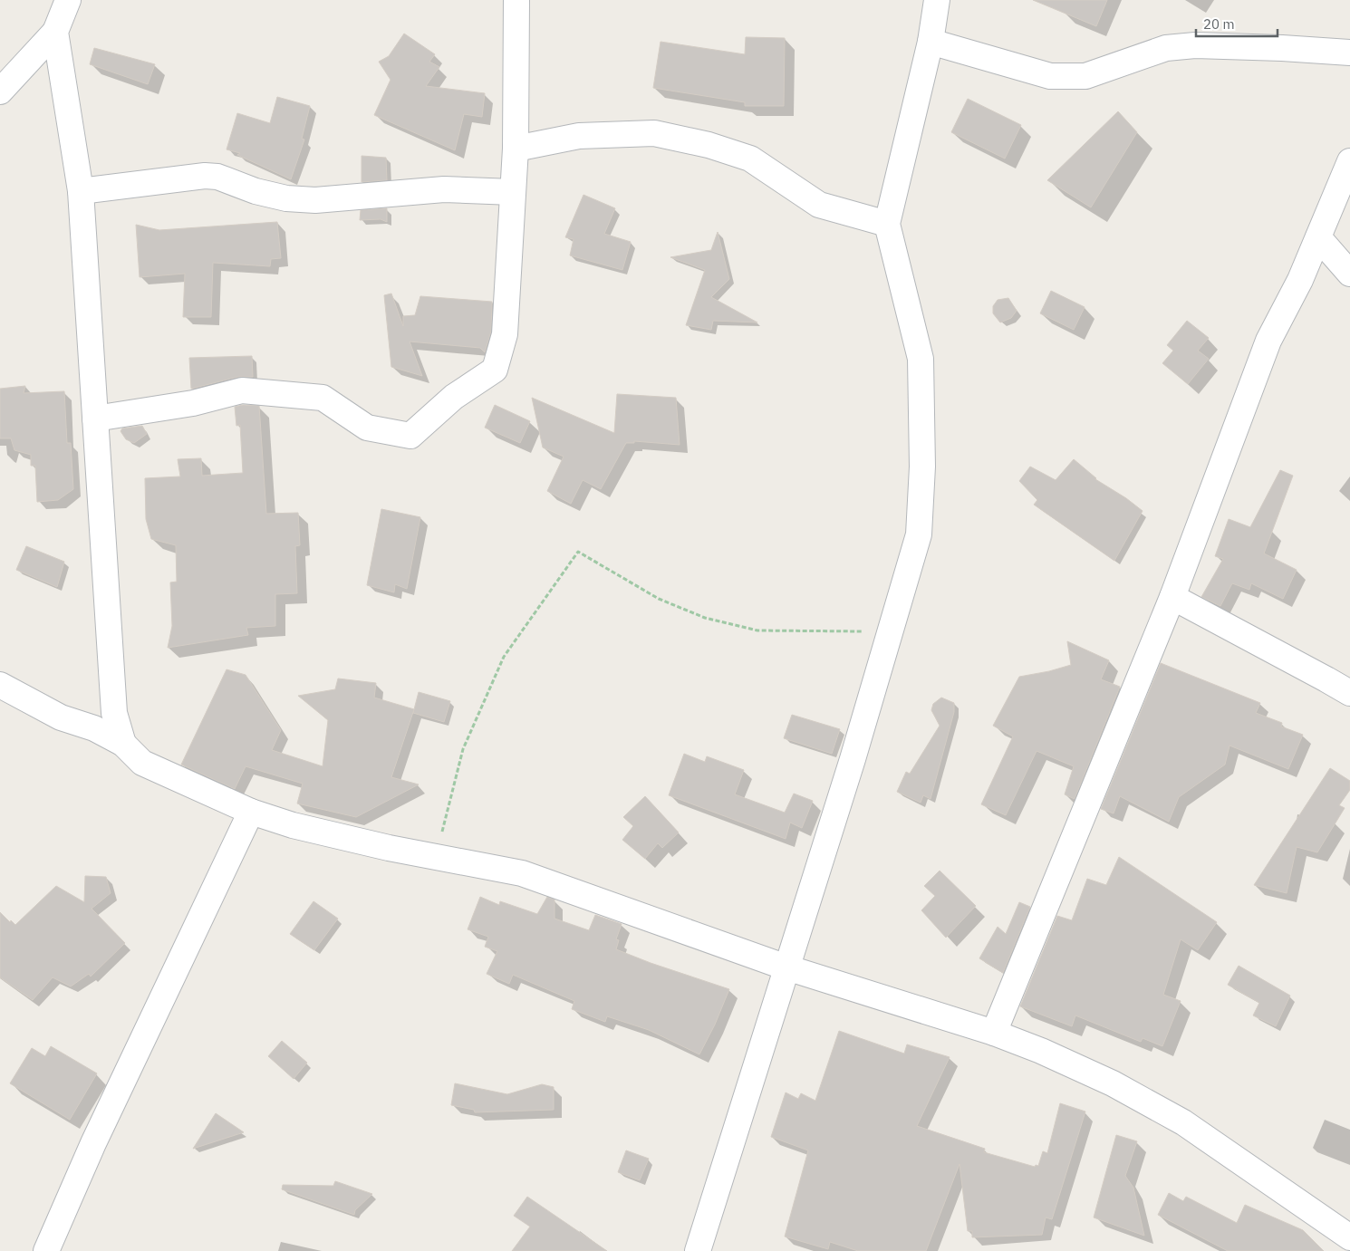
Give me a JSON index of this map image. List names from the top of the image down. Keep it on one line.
{"scale_bar":"20 m"}
